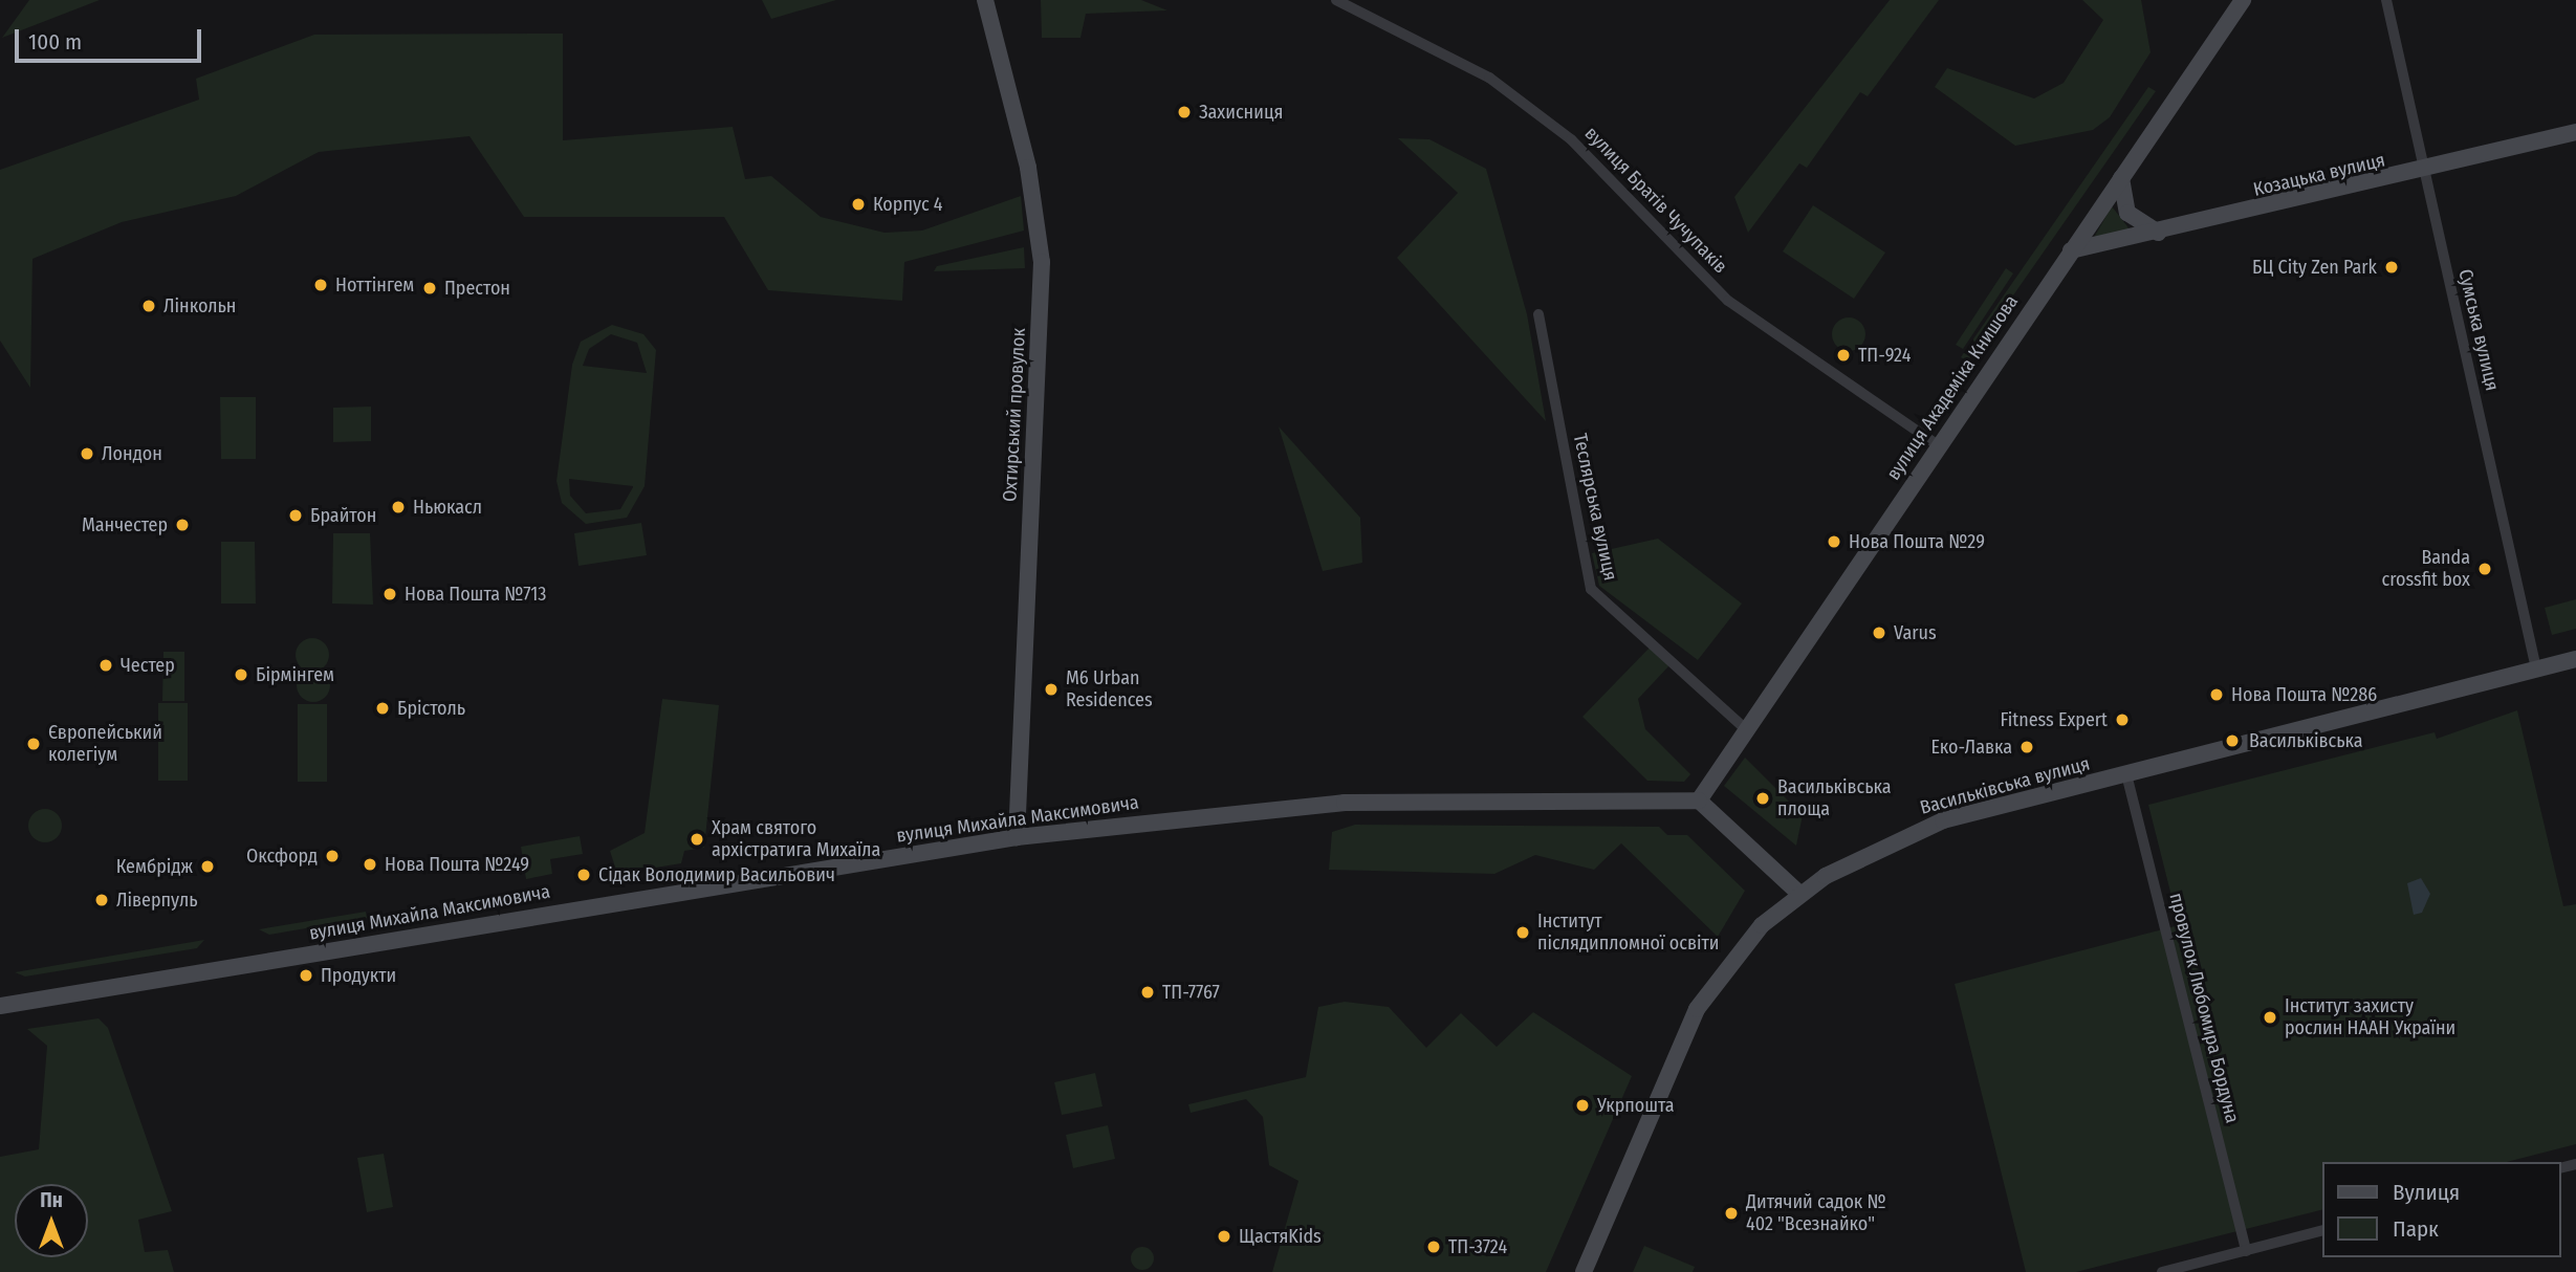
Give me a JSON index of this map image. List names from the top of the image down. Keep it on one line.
{"streets":{"main road":["Козацька вулиця","вулиця Академіка Книшова","Охтирський провулок","Васильківська вулиця","вулиця Михайла Максимовича"],"street":["вулиця Братів Чучупаків","Сумська вулиця","Теслярська вулиця","провулок Любомира Бордуна"]},"crossings":[["Козацька вулиця","Сумська вулиця"],["Козацька вулиця","вулиця Академіка Книшова"],["вулиця Братів Чучупаків","вулиця Академіка Книшова"],["Сумська вулиця","Васильківська вулиця"],["вулиця Академіка Книшова","Теслярська вулиця"],["вулиця Академіка Книшова","вулиця Михайла Максимовича"],["Охтирський провулок","вулиця Михайла Максимовича"],["Васильківська вулиця","провулок Любомира Бордуна"]],"places":["Захисниця","Корпус 4","БЦ City Zen Park","Ноттінгем","Престон","Лінкольн","ТП-924","Лондон","Ньюкасл","Брайтон","Манчестер","Нова Пошта №29","Banda crossfit box","Нова Пошта №713","Varus","Честер","Бірмінгем","M6 Urban Residences","Нова Пошта №286","Брістоль","Fitness Expert","Васильківська","Європейський колегіум","Еко-Лавка","Васильківська площа","Храм святого архістратига Михаїла","Оксфорд","Нова Пошта №249","Кембрідж","Сідак Володимир Васильович","Ліверпуль","Інститут післядипломної освіти","Продукти","ТП-7767","Інститут захисту рослин НААН України","Укрпошта","Дитячий садок № 402 \"Всезнайко\"","ЩастяKids","ТП-3724"],"legend":["Вулиця","Парк"],"scale_bar":"100 m","north":"top"}
